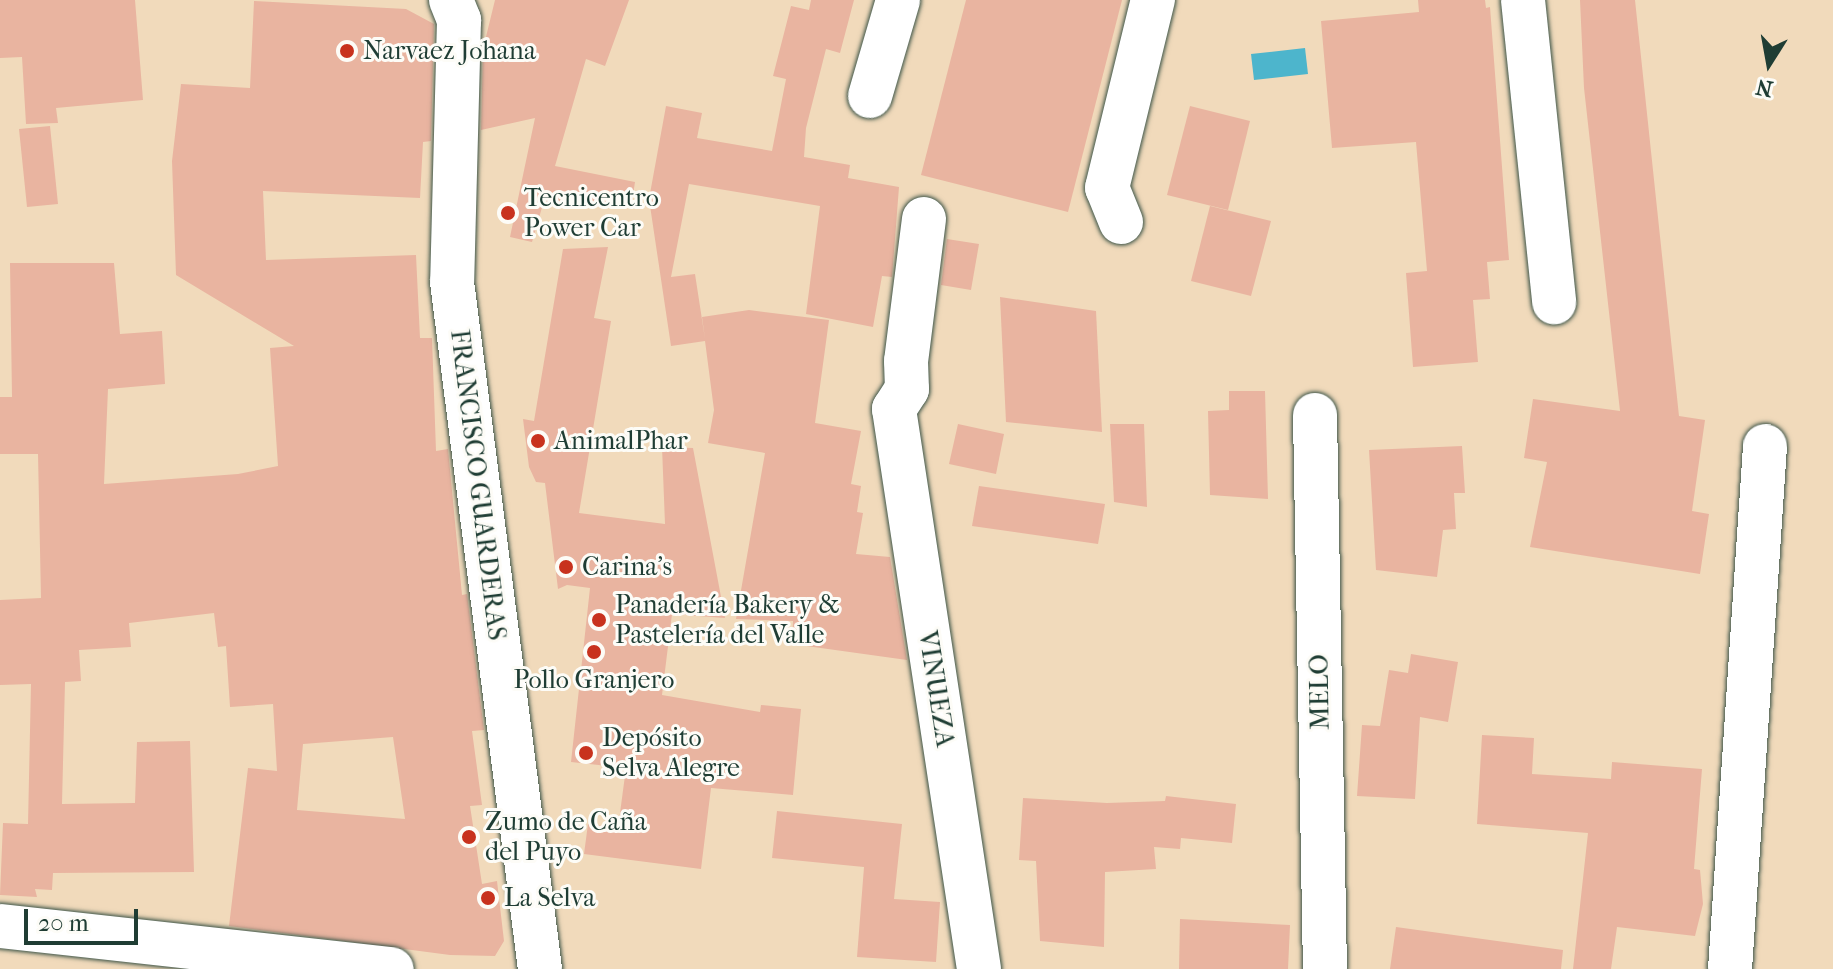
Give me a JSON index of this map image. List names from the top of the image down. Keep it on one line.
{"streets":{"street":["FRANCISCO GUARDERAS","VINUEZA","MELO"]},"places":["Narvaez Johana","Tecnicentro Power Car","AnimalPhar","Carina's","Panadería Bakery & Pastelería del Valle","Pollo Granjero","Depósito Selva Alegre","Zumo de Caña del Puyo","La Selva"],"scale_bar":"20 m","north":"bottom"}
